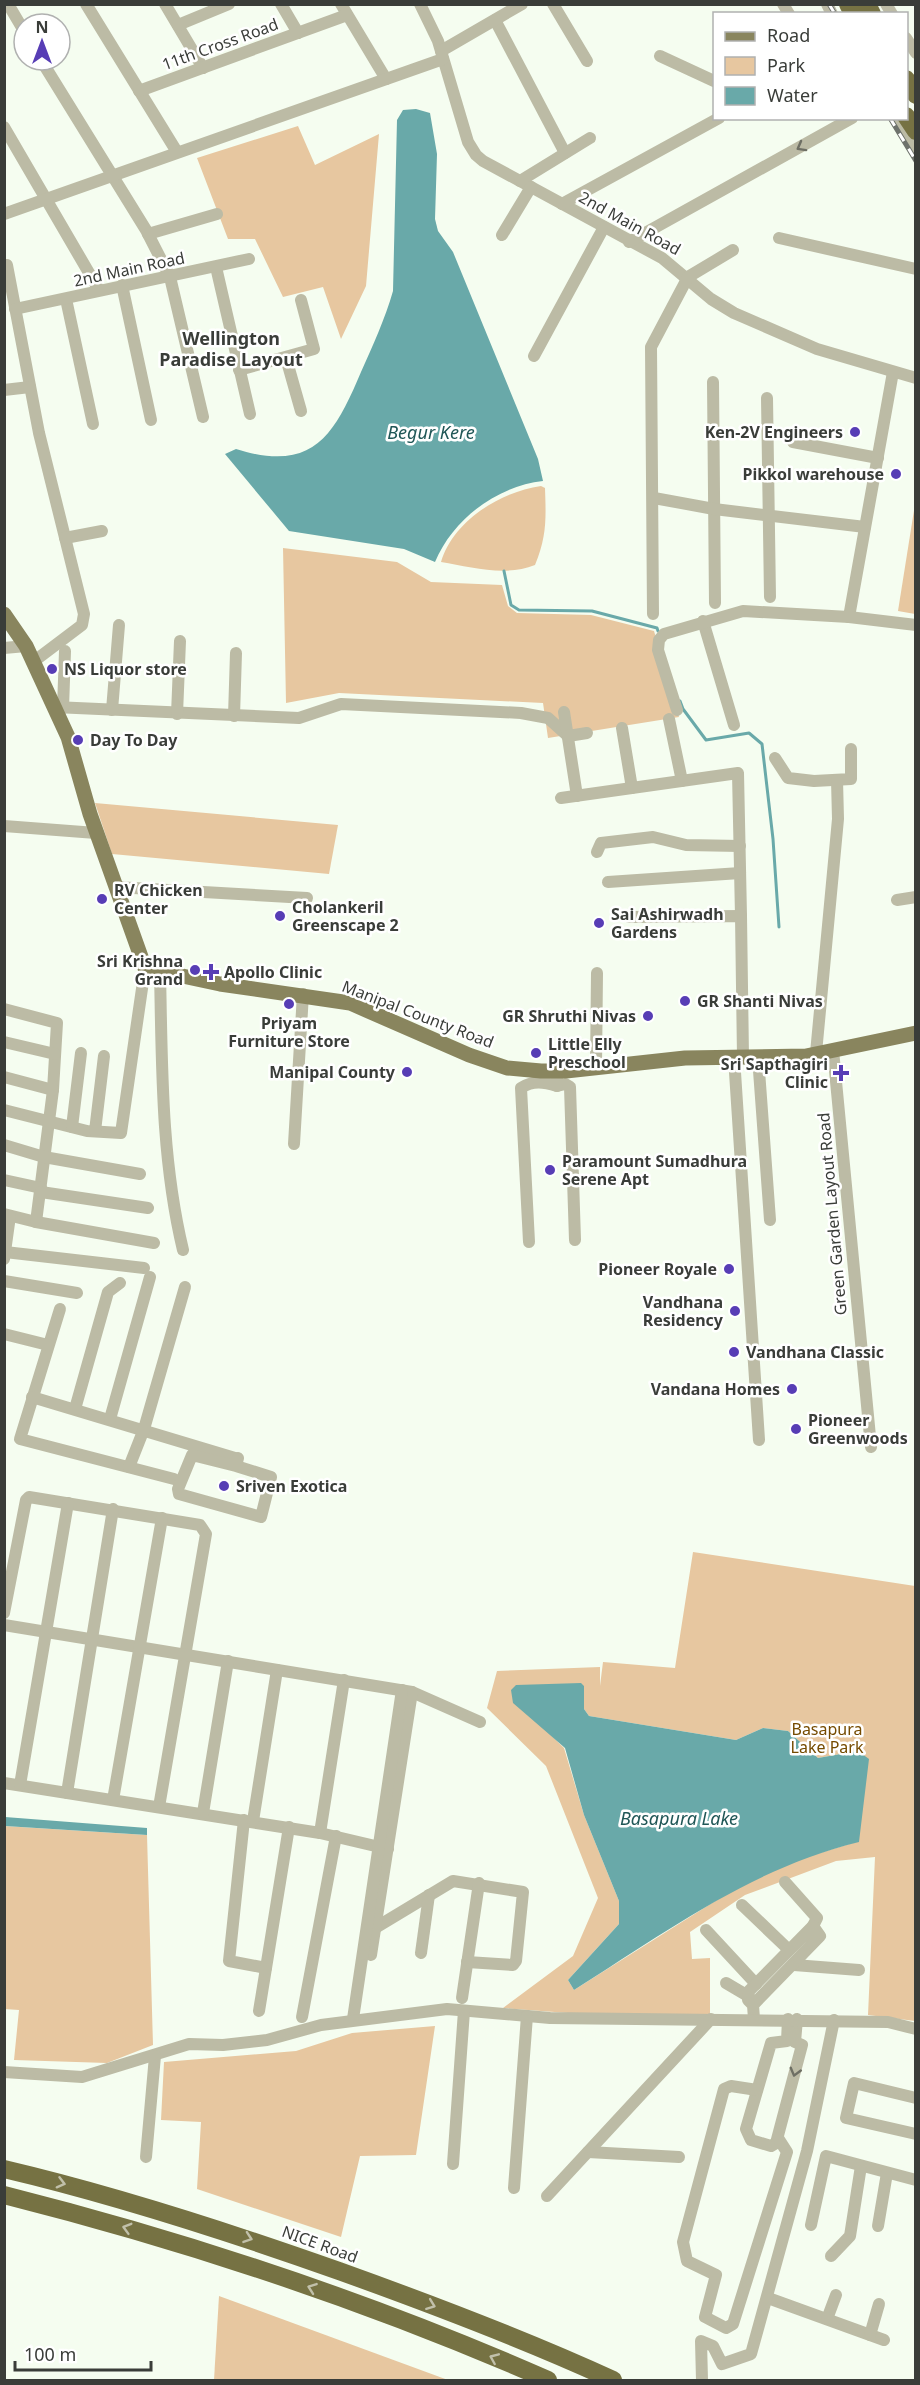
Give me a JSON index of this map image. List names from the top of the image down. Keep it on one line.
{"streets":{"highway":["NICE Road"],"main road":["Manipal County Road"],"street":["11th Cross Road","2nd Main Road","Green Garden Layout Road"]},"crossings":[["Manipal County Road","Green Garden Layout Road"]],"districts":["Wellington Paradise Layout"],"water":["Begur Kere","Basapura Lake"],"parks":["Basapura Lake Park"],"places":{"other":["Ken-2V Engineers","Pikkol warehouse","NS Liquor store","Day To Day","RV Chicken Center","Cholankeril Greenscape 2","Sai Ashirwadh Gardens","Sri Krishna Grand","GR Shanti Nivas","Priyam Furniture Store","GR Shruthi Nivas","Little Elly Preschool","Manipal County","Paramount Sumadhura Serene Apt","Pioneer Royale","Vandhana Residency","Vandhana Classic","Vandana Homes","Pioneer Greenwoods","Sriven Exotica"],"health":["Apollo Clinic","Sri Sapthagiri Clinic"]},"legend":["Road","Park","Water"],"scale_bar":"100 m","north":"top"}
